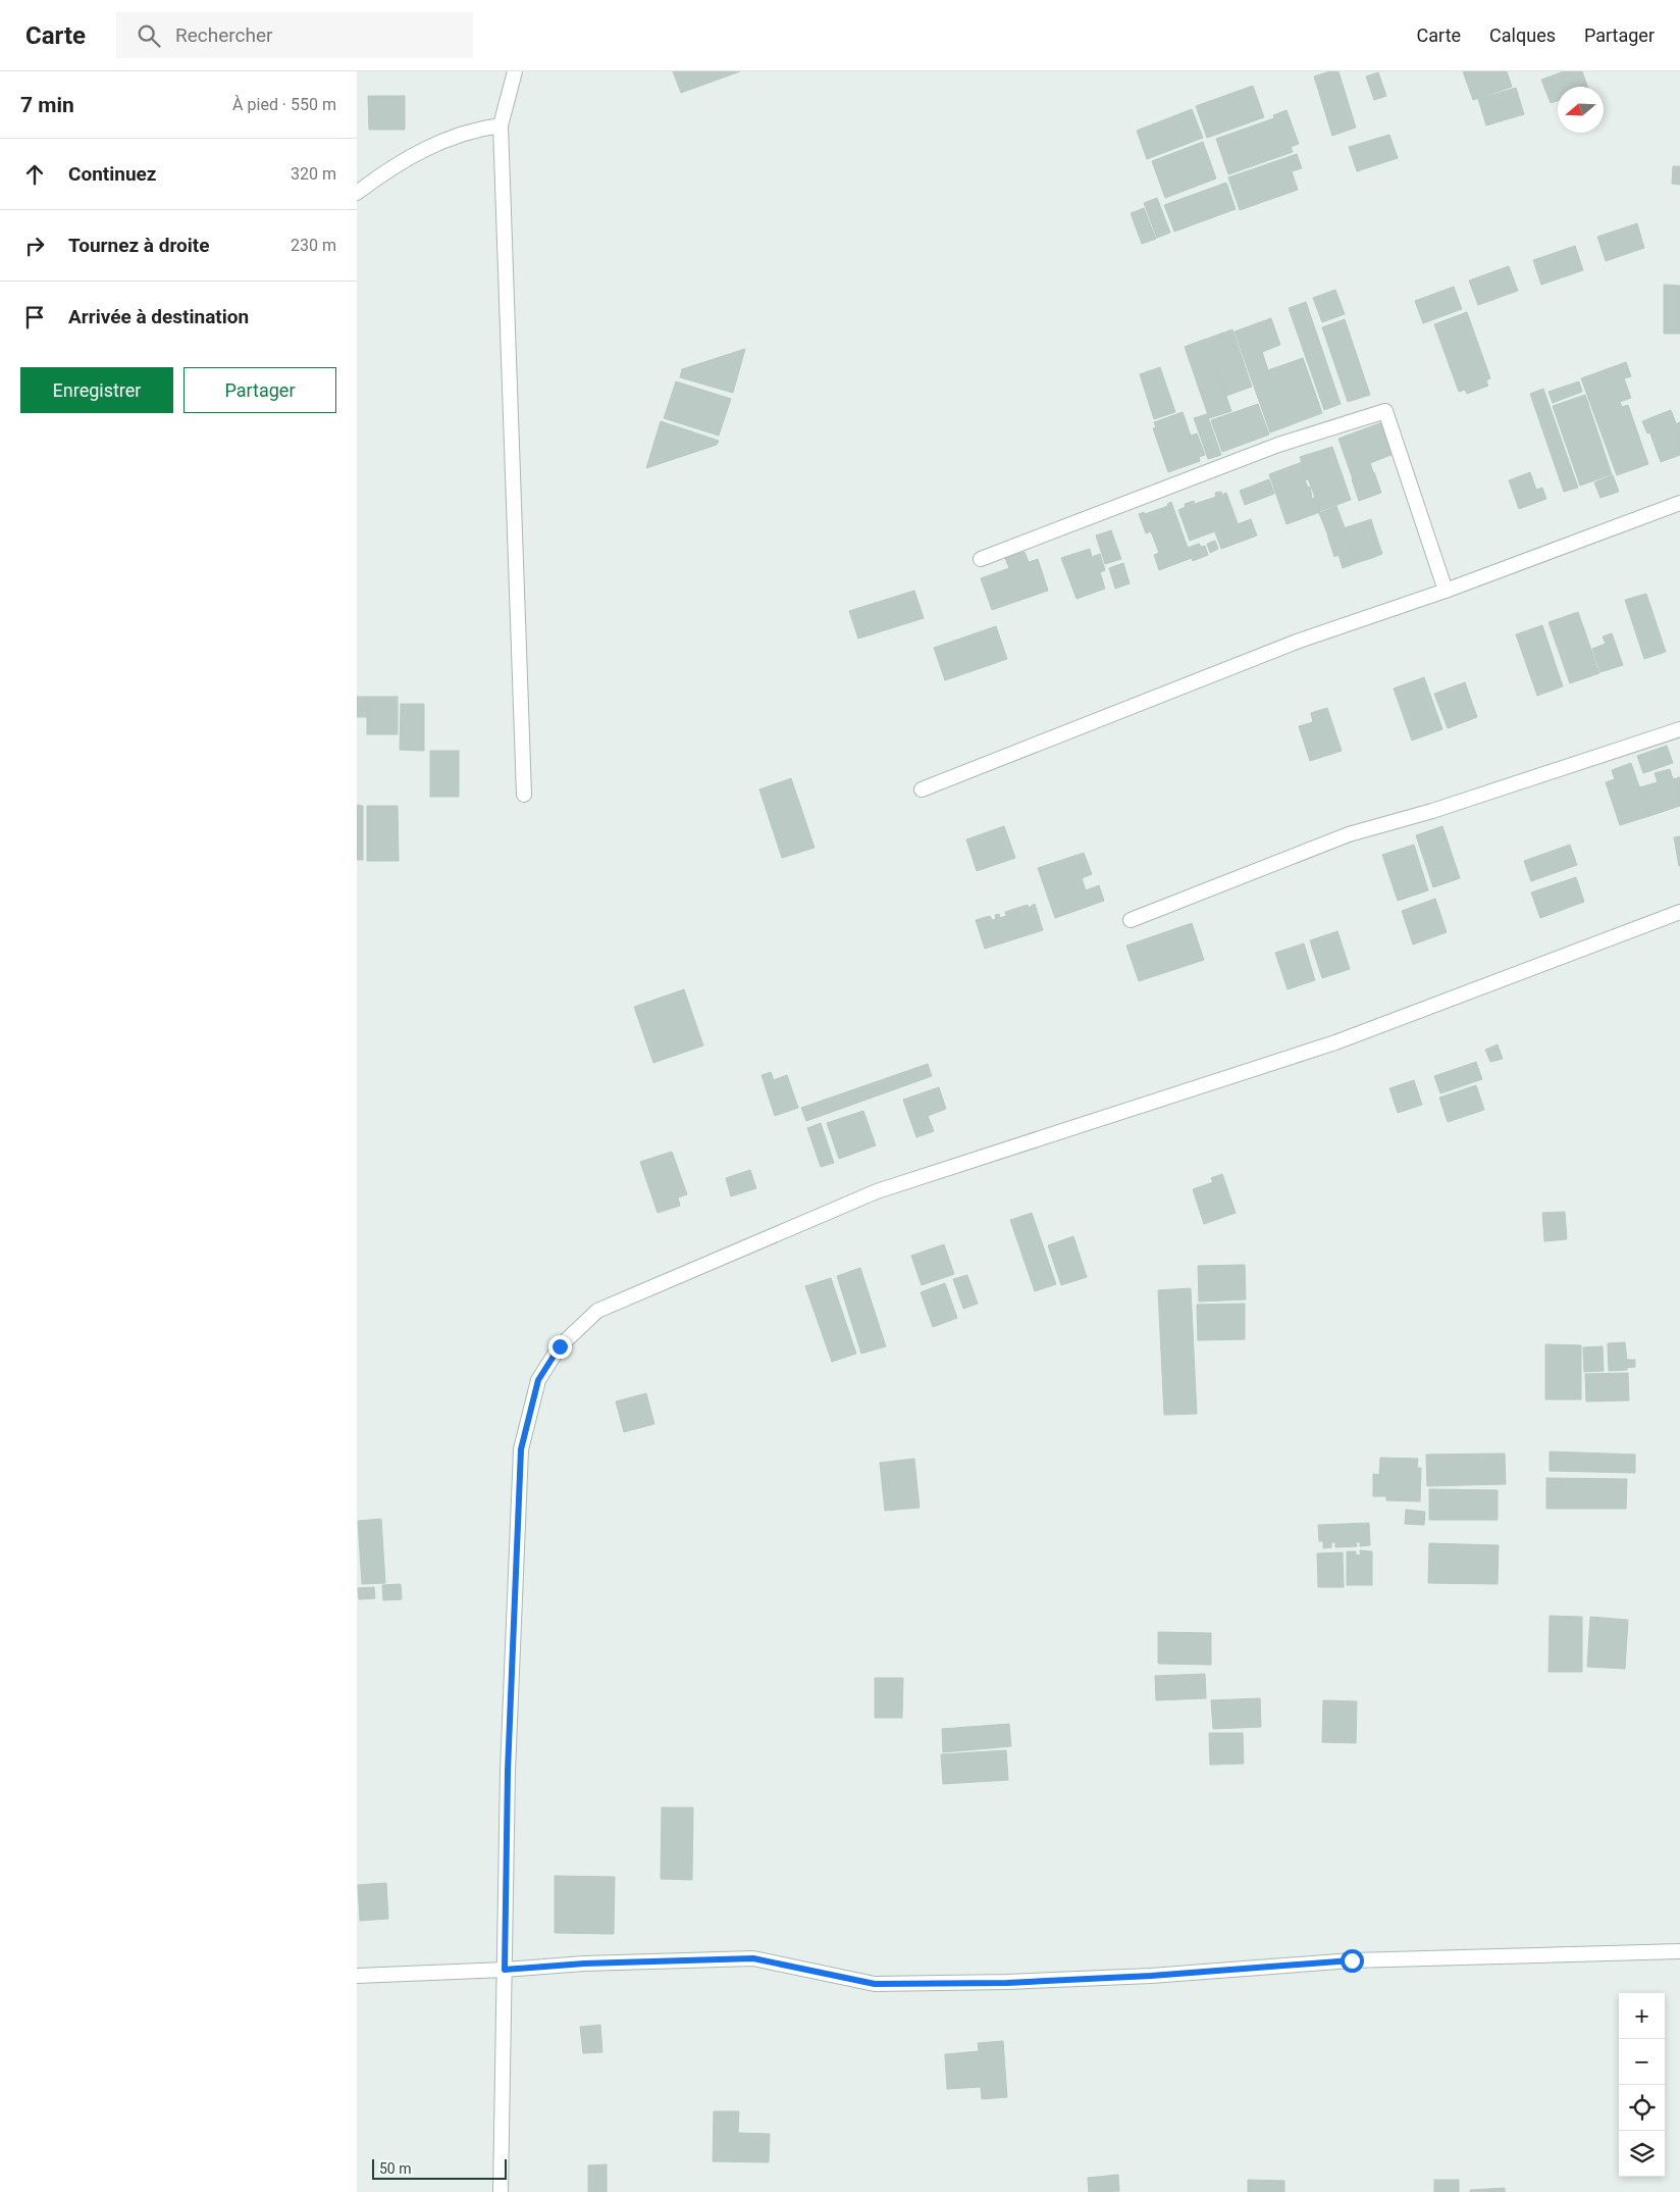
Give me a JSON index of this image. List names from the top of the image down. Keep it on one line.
{"scale_bar":"50 m","north":"left","page":{"header":"Carte","search":"Rechercher","nav":["Carte","Calques","Partager"],"heading":["7 min","À pied · 550 m"],"list":[["Continuez","320 m"],["Tournez à droite","230 m"],"Arrivée à destination"],"buttons":["Enregistrer","Partager"],"map_buttons":["+","−"],"scale":"50 m"}}
